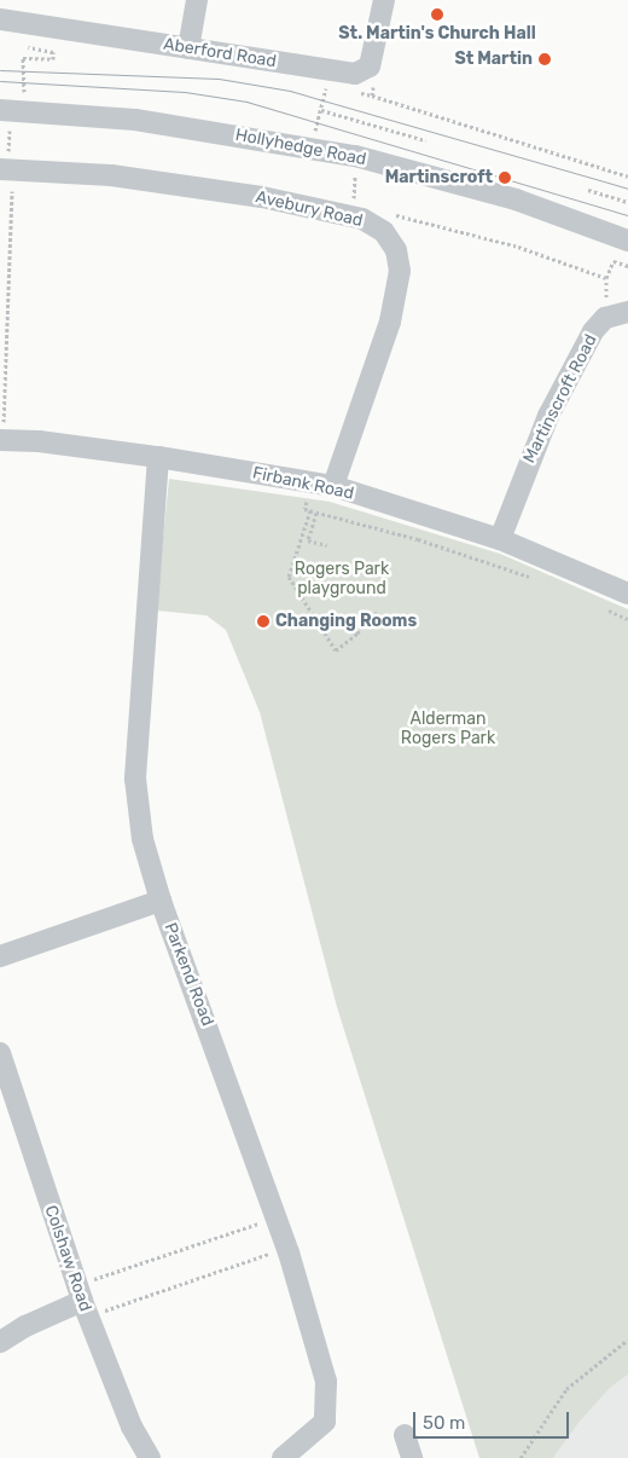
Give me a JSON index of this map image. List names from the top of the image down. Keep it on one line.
{"streets":{"street":["Aberford Road","Hollyhedge Road","Avebury Road","Martinscroft Road","Firbank Road","Parkend Road","Colshaw Road"]},"crossings":[["Avebury Road","Firbank Road"],["Martinscroft Road","Firbank Road"],["Firbank Road","Parkend Road"]],"parks":["Rogers Park playground","Alderman Rogers Park"],"places":["St. Martin's Church Hall","St Martin","Martinscroft","Changing Rooms"],"scale_bar":"50 m"}
